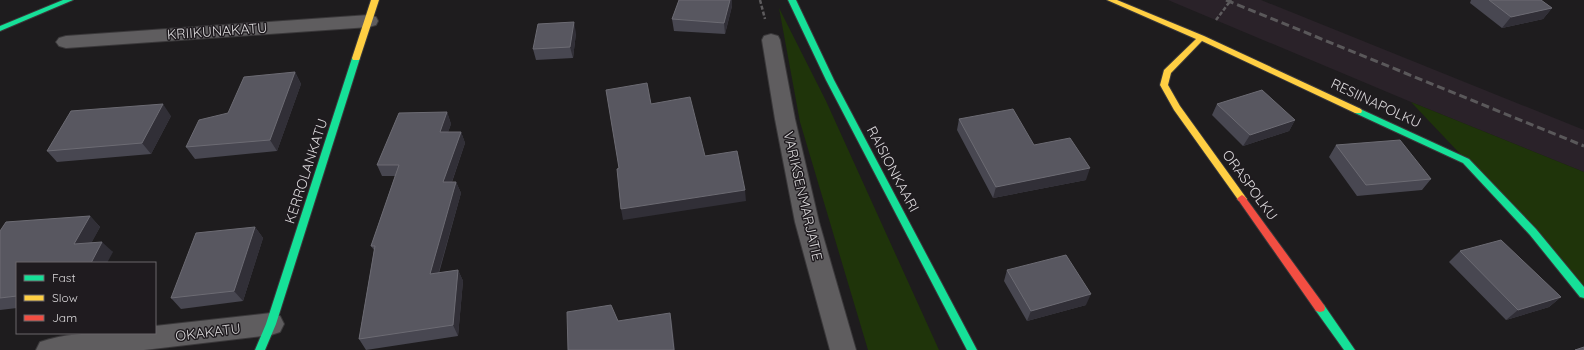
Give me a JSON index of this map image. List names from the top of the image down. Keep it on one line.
{"streets":{"street":["KRIIKUNAKATU","RESIINAPOLKU","RAISIONKAARI","KERROLANKATU","ORASPOLKU","VARIKSENMARJATIE","OKAKATU"]},"crossings":[["KRIIKUNAKATU","KERROLANKATU"],["RESIINAPOLKU","ORASPOLKU"],["KERROLANKATU","OKAKATU"]],"legend":["Fast","Slow","Jam"]}
